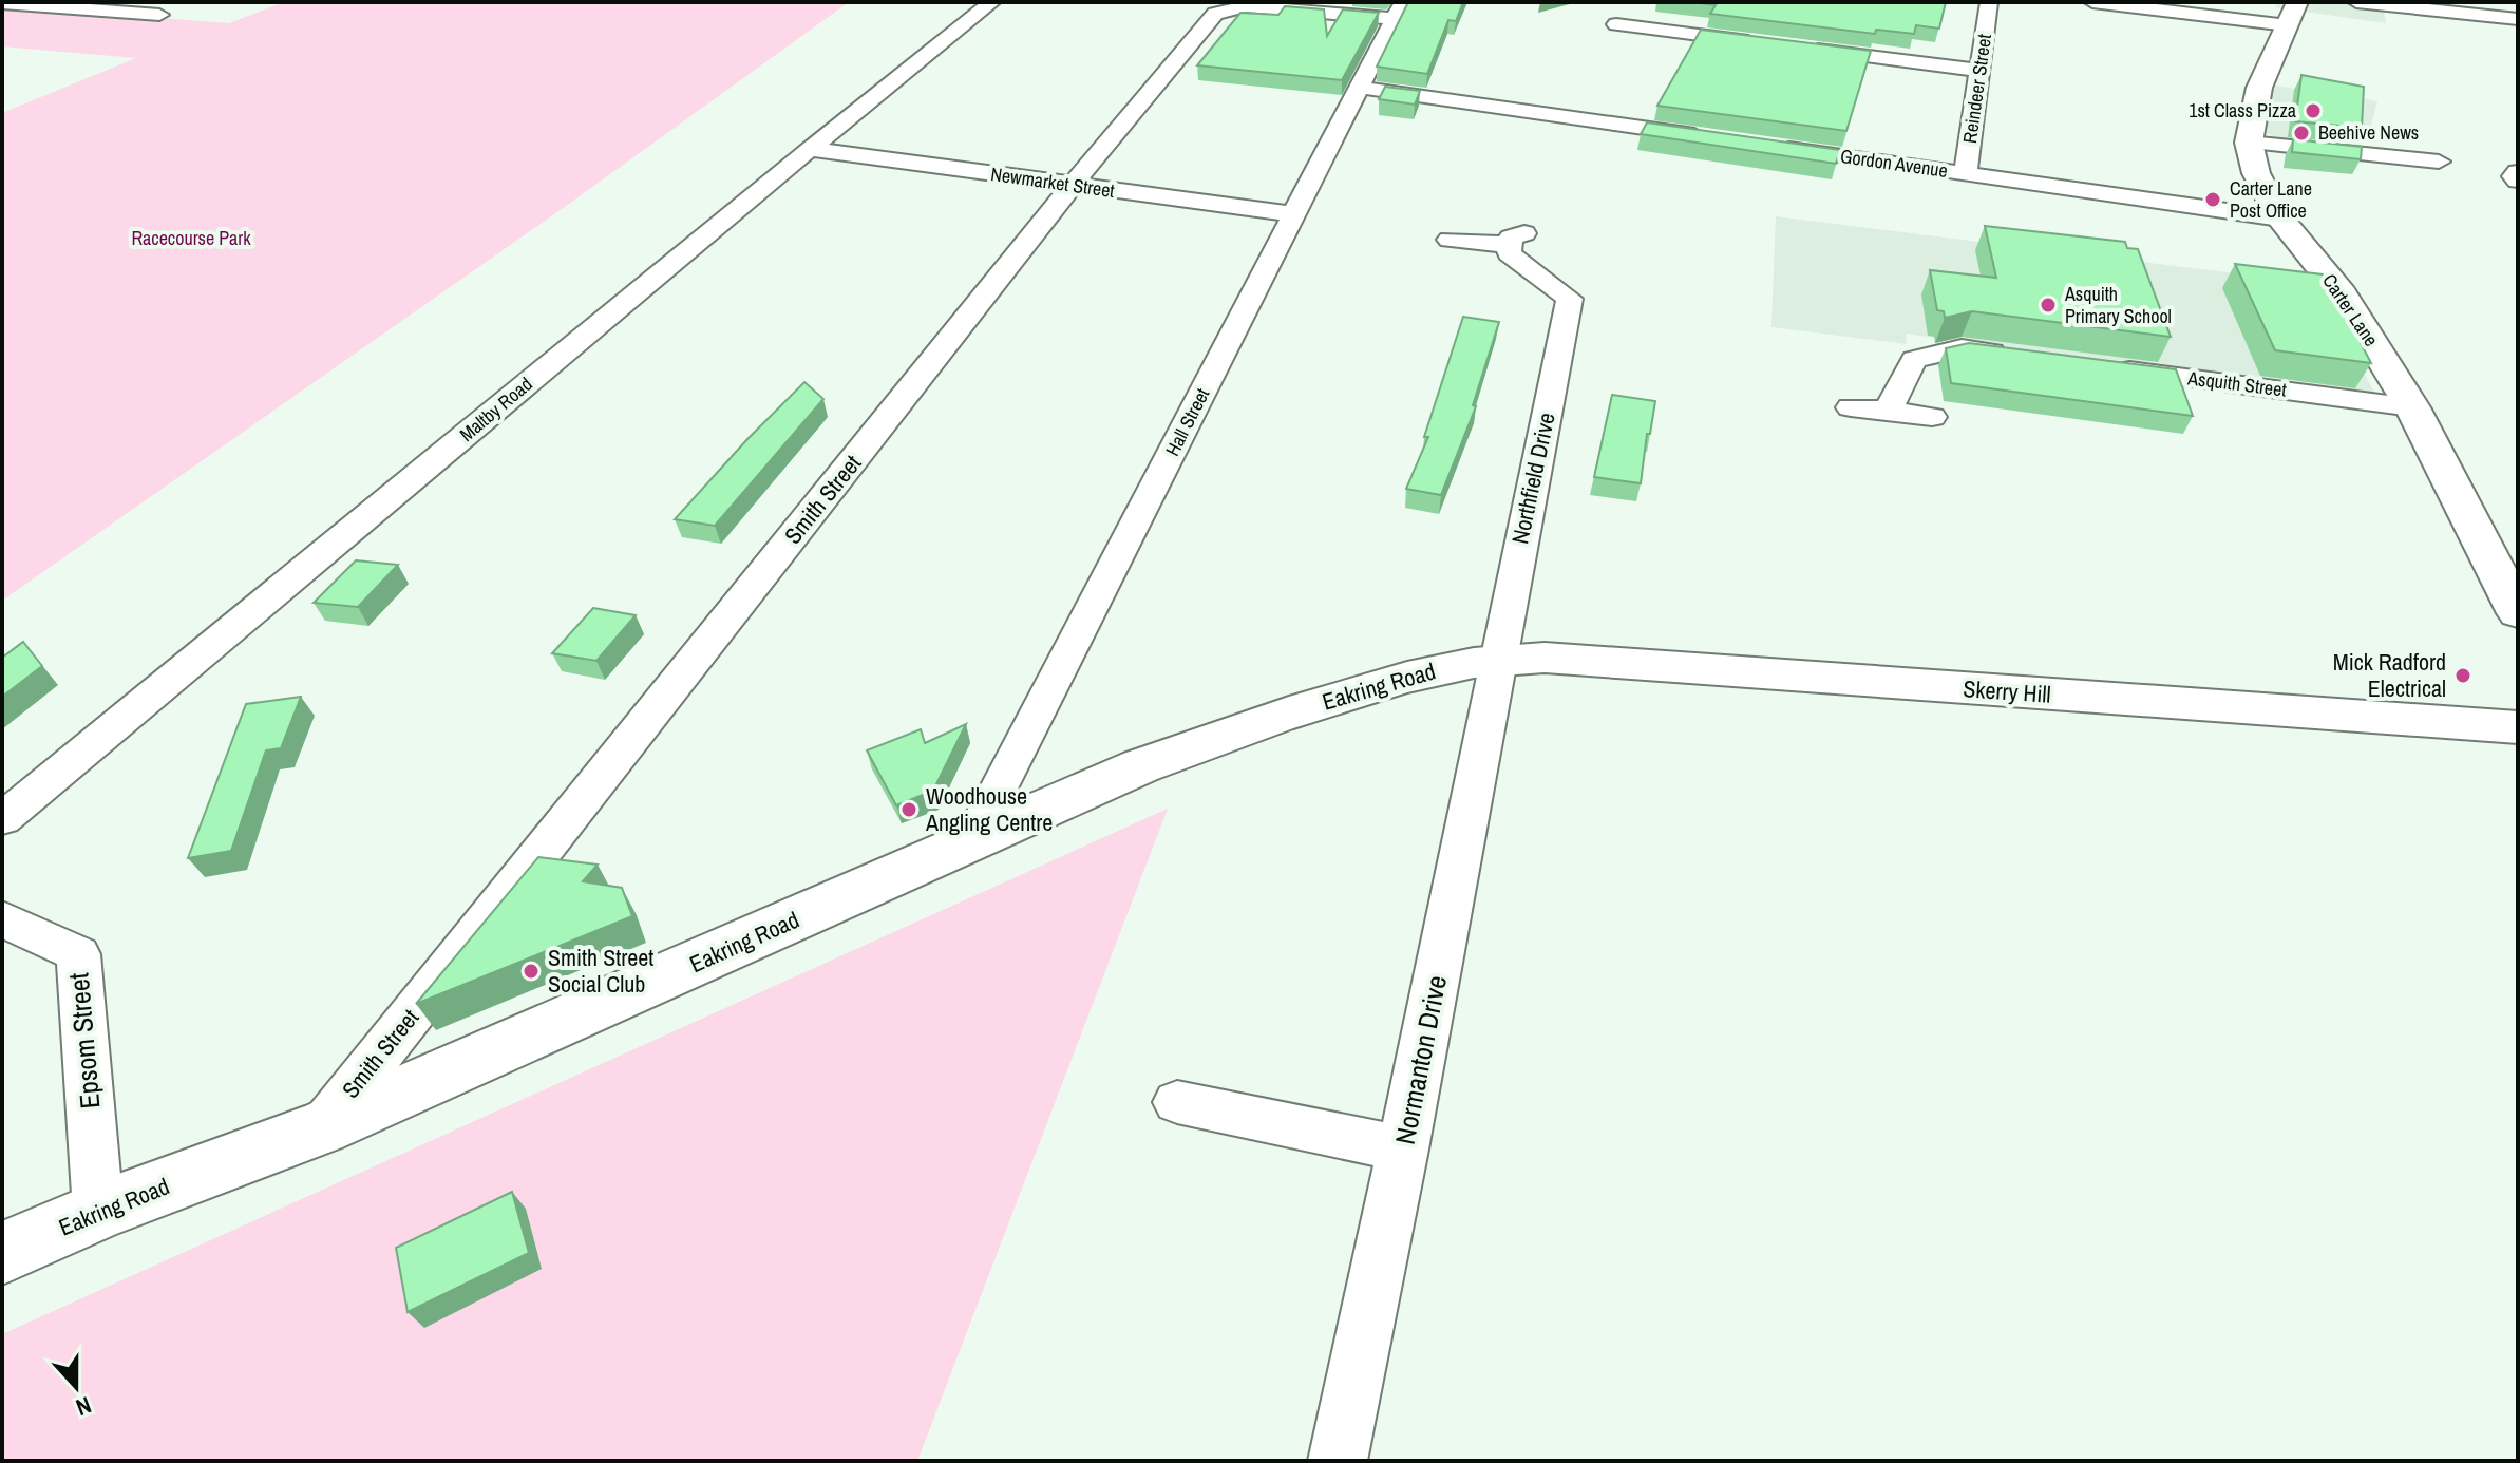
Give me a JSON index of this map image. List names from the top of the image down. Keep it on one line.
{"streets":{"street":["Reindeer Street","Gordon Avenue","Newmarket Street","Carter Lane","Asquith Street","Maltby Road","Hall Street","Northfield Drive","Smith Street","Eakring Road","Skerry Hill","Epsom Street","Normanton Drive"]},"crossings":[["Reindeer Street","Gordon Avenue"],["Gordon Avenue","Carter Lane"],["Newmarket Street","Maltby Road"],["Newmarket Street","Hall Street"],["Newmarket Street","Smith Street"],["Carter Lane","Asquith Street"],["Hall Street","Smith Street"],["Hall Street","Eakring Road"],["Northfield Drive","Eakring Road"],["Northfield Drive","Skerry Hill"],["Northfield Drive","Normanton Drive"],["Smith Street","Eakring Road"],["Eakring Road","Skerry Hill"],["Eakring Road","Epsom Street"],["Eakring Road","Normanton Drive"],["Skerry Hill","Normanton Drive"]],"parks":["Racecourse Park"],"places":["1st Class Pizza","Beehive News","Carter Lane Post Office","Asquith Primary School","Mick Radford Electrical","Woodhouse Angling Centre","Smith Street Social Club"],"north":"bottom"}
